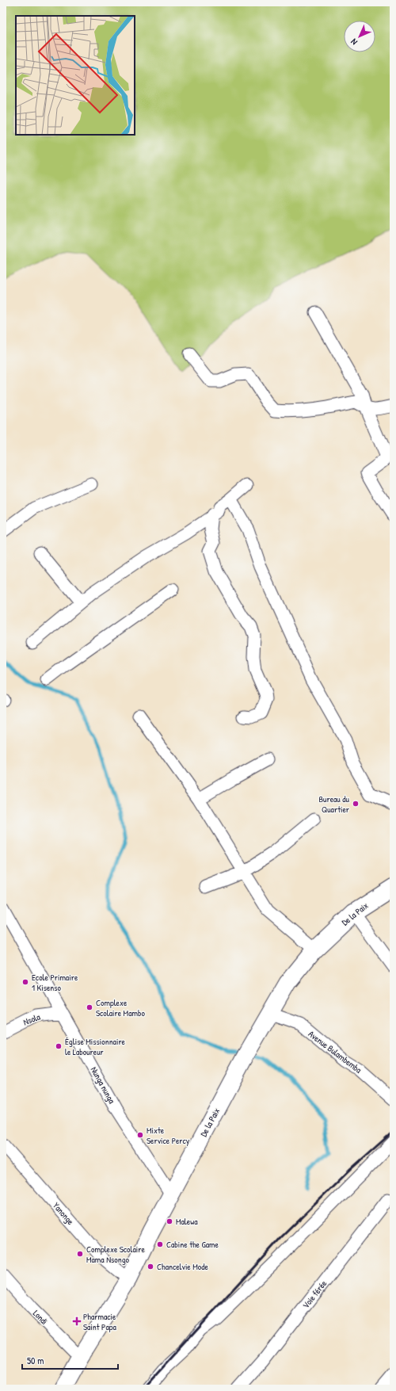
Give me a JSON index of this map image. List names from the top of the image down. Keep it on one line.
{"streets":{"street":["De la Paix","Nsola","Avenue Bulambemba","Nunga nunga","Yanonge","Voie férée","Londi"]},"crossings":[["De la Paix","Avenue Bulambemba"],["De la Paix","Nunga nunga"],["De la Paix","Yanonge"],["De la Paix","Londi"],["Nsola","Nunga nunga"]],"places":{"other":["Bureau du Quartier","Ecole Primaire 1 Kisenso","Complexe Scolaire Mambo","Église Missionnaire le Laboureur","Mixte Service Percy","Malewa","Cabine the Game","Complexe Scolaire Mama Nsongo","Chancelvie Mode"],"health":["Pharmacie Saint Papa"]},"scale_bar":"50 m","north":"bottom left"}
